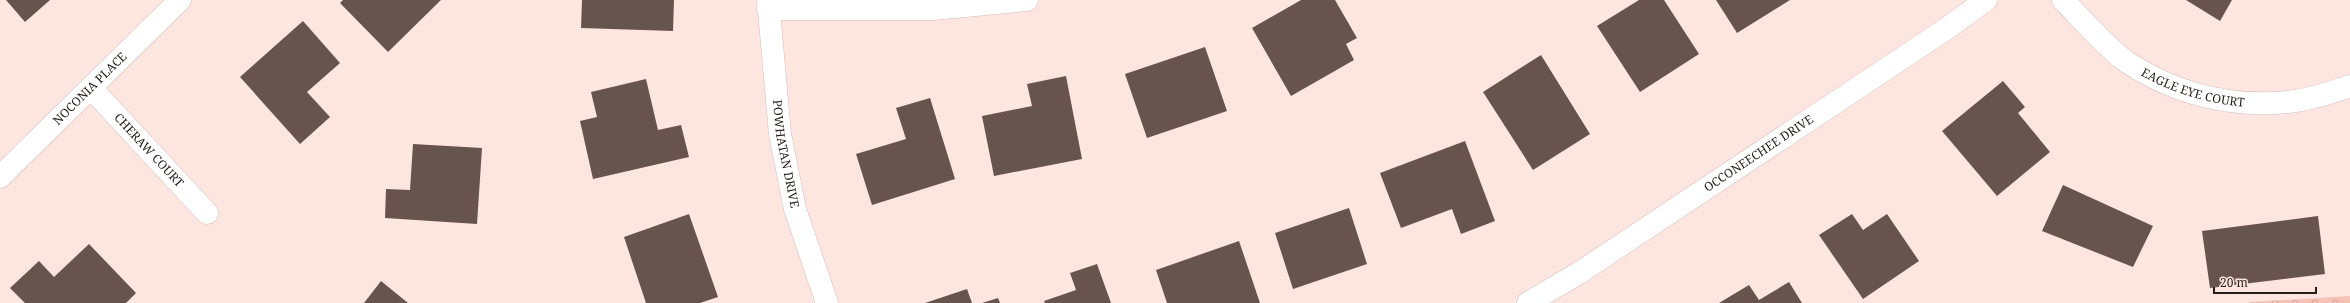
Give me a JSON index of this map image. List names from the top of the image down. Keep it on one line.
{"streets":{"street":["EAGLE EYE COURT","NOCONIA PLACE","CHERAW COURT","POWHATAN DRIVE","OCCONEECHEE DRIVE"]},"crossings":[["NOCONIA PLACE","CHERAW COURT"]],"scale_bar":"20 m"}
